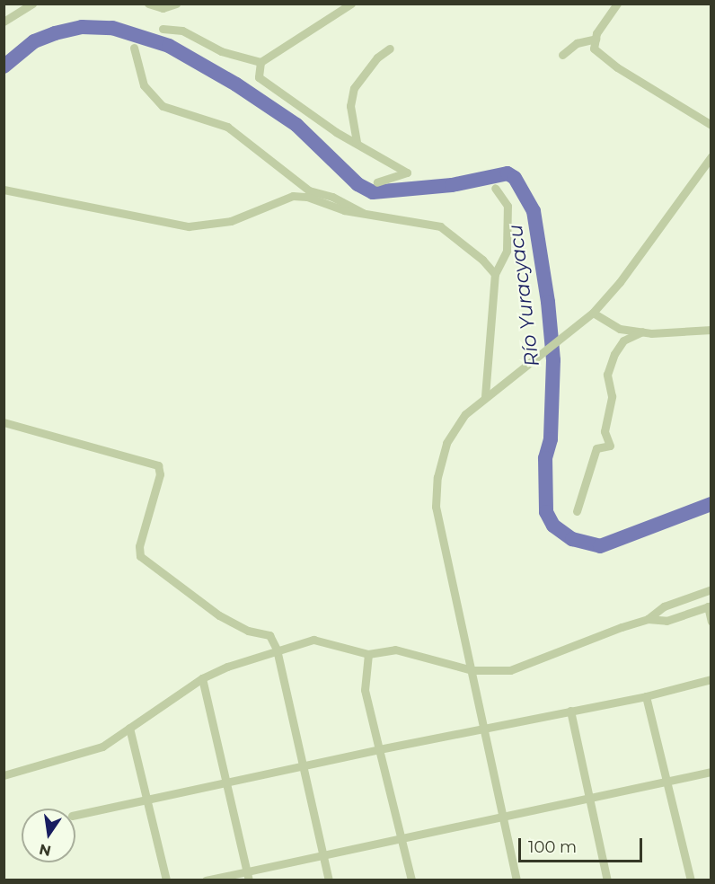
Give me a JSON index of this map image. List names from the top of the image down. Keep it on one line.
{"water":["Río Yuracyacu"],"scale_bar":"100 m","north":"bottom"}
